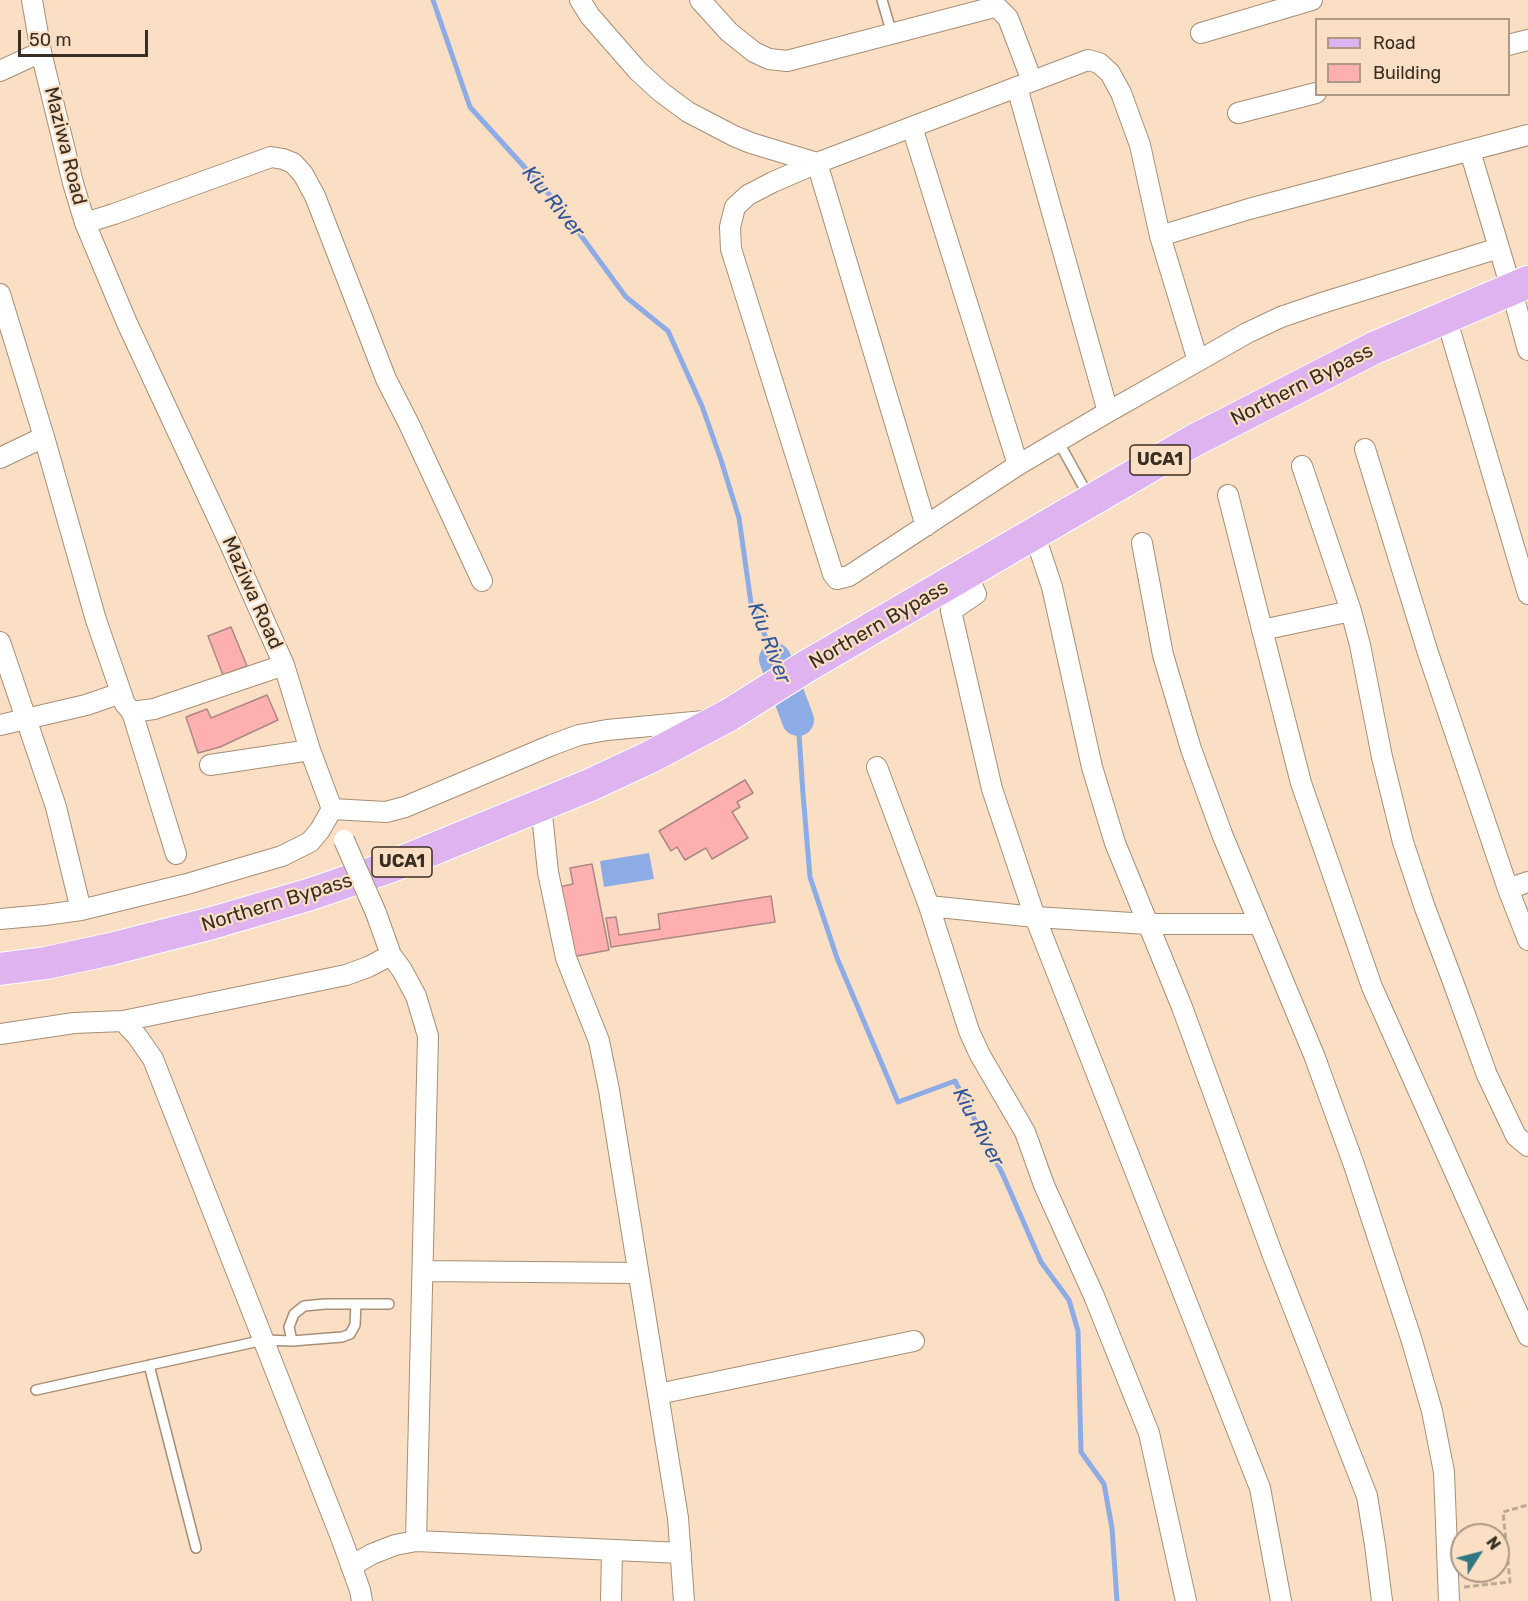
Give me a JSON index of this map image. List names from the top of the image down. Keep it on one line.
{"streets":{"main road":["Northern Bypass","UCA1"],"street":["Maziwa Road"]},"water":["Kiu River"],"legend":["Road","Building"],"scale_bar":"50 m","north":"top right"}
